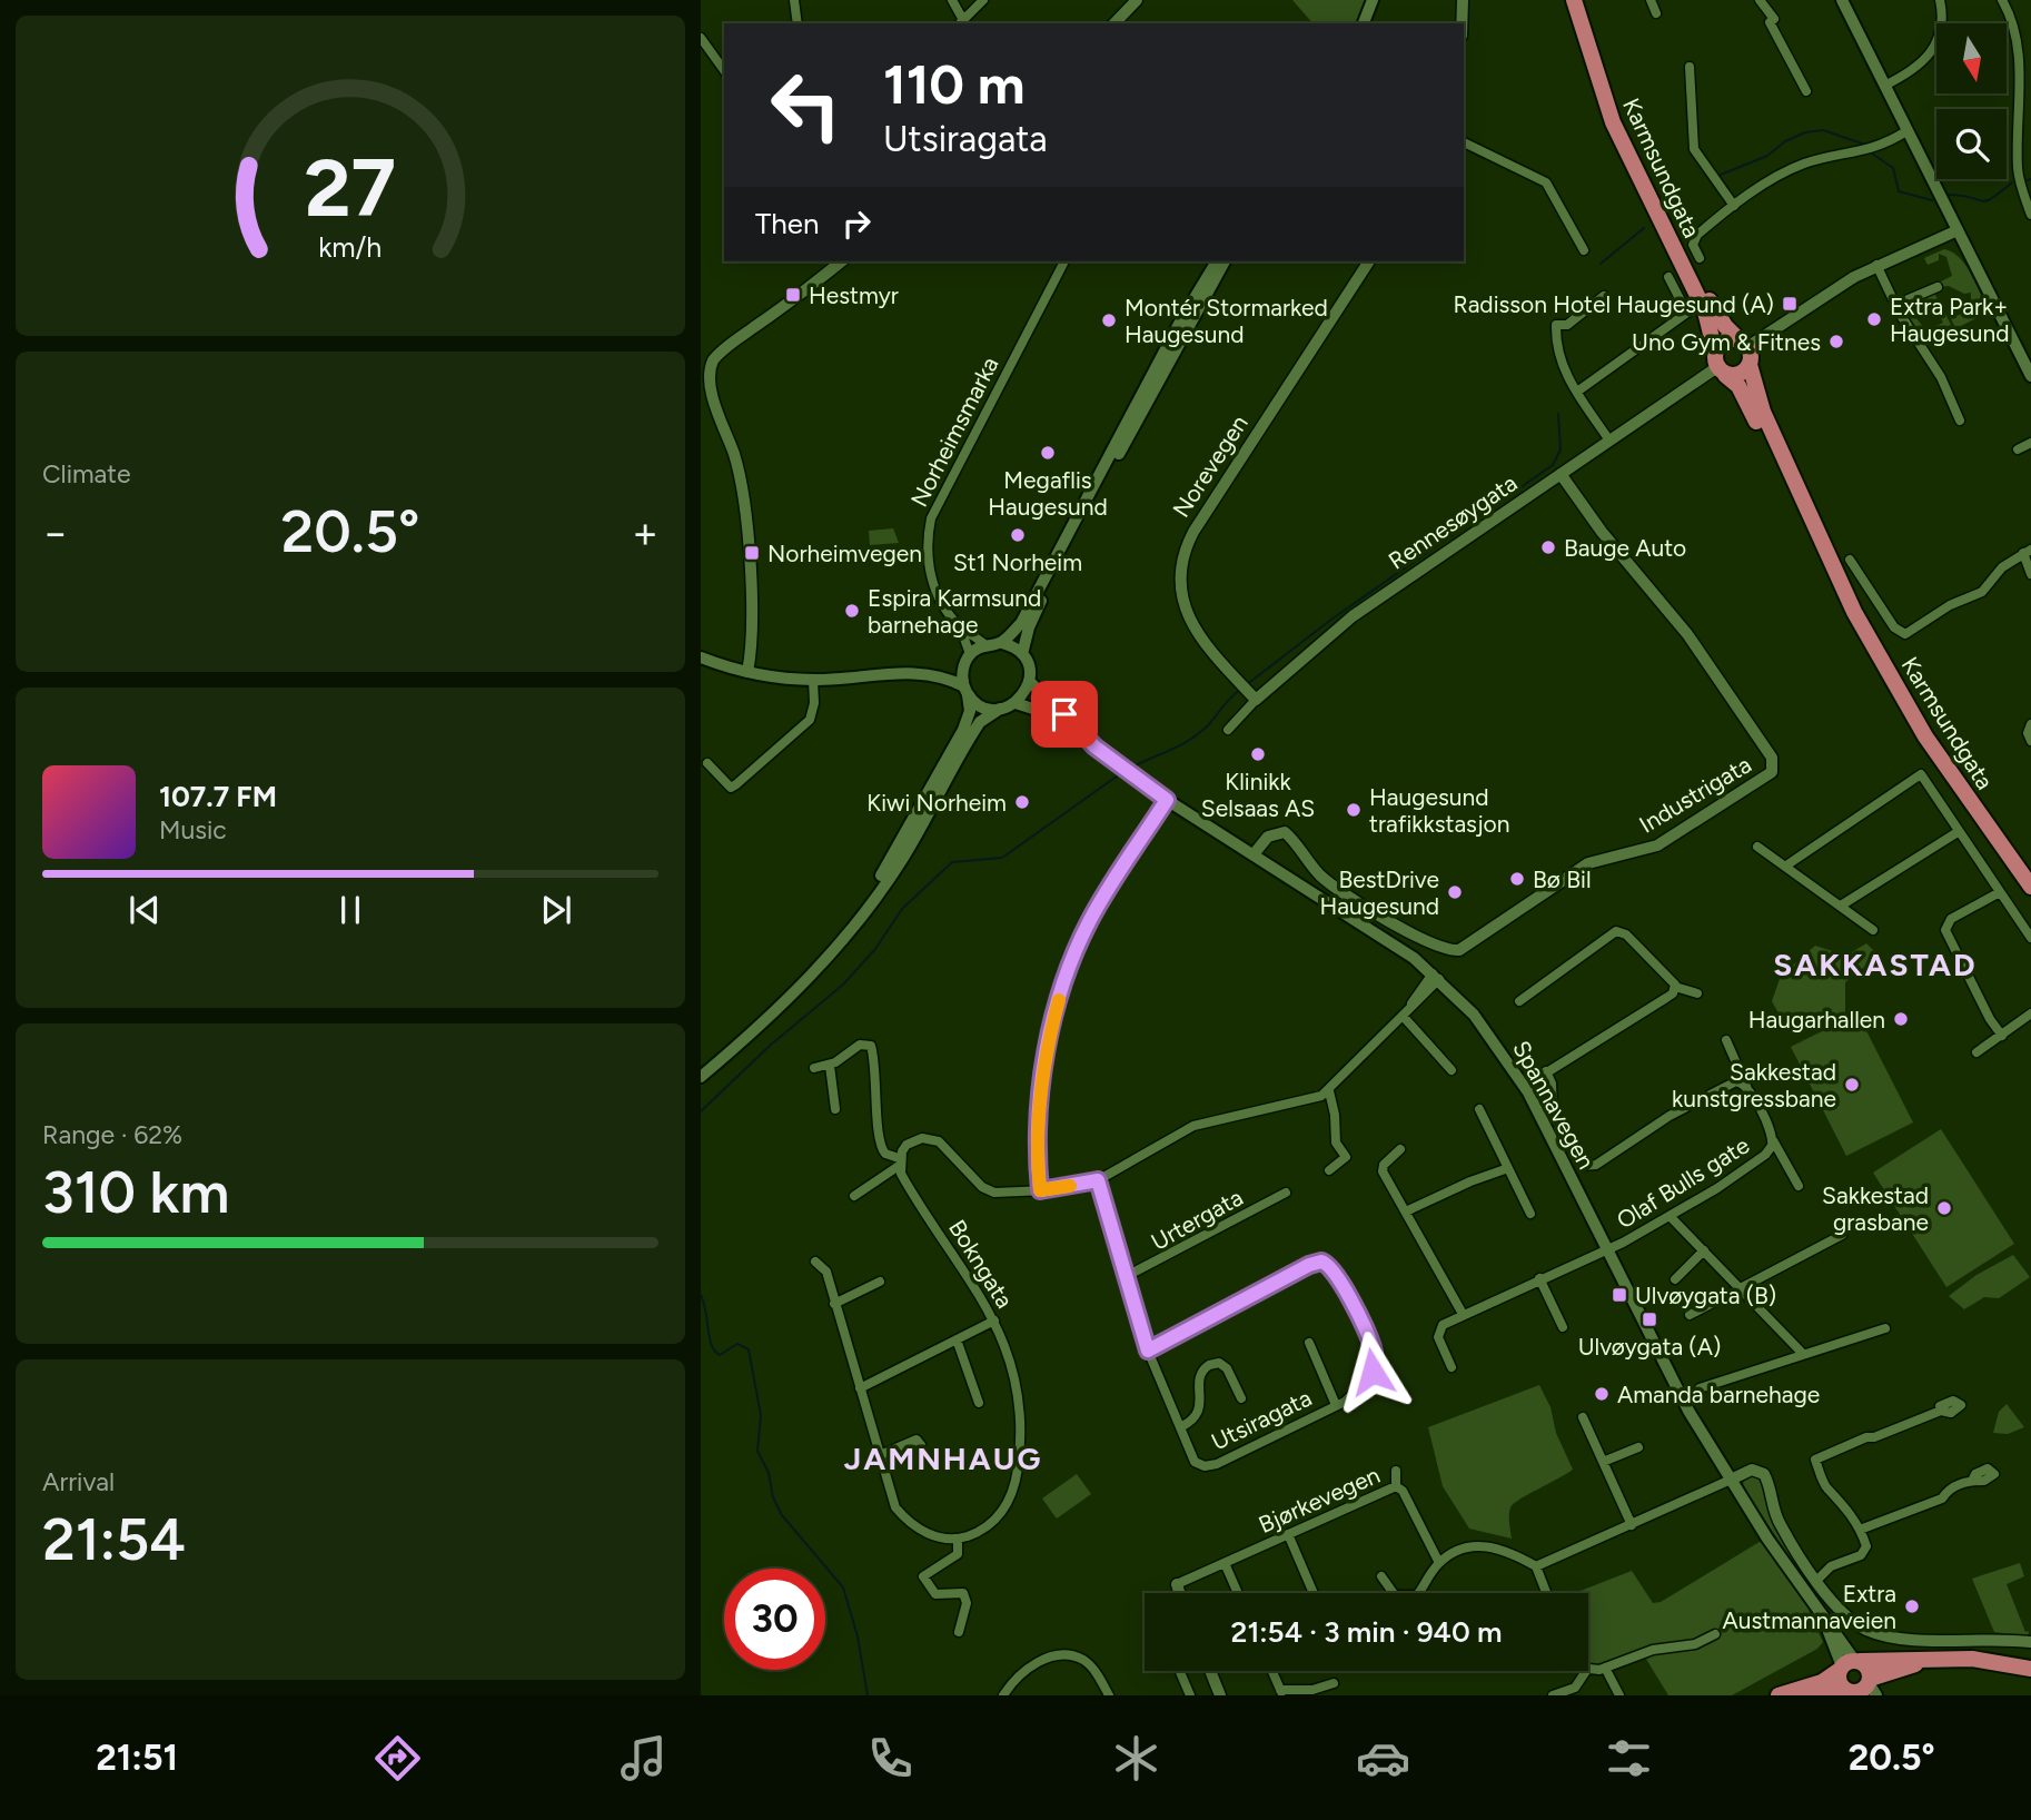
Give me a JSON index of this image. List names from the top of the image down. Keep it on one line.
{"streets":{"highway":["Karmsundgata"],"main road":["Spannavegen"],"street":["Norheimsmarka","Norevegen","Rennesøygata","Industrigata","Olaf Bulls gate","Urtergata","Bokngata","Utsiragata","Bjørkevegen"]},"crossings":[["Karmsundgata","Rennesøygata"],["Norevegen","Rennesøygata"],["Rennesøygata","Industrigata"],["Industrigata","Spannavegen"],["Spannavegen","Olaf Bulls gate"],["Urtergata","Utsiragata"]],"districts":["SAKKASTAD","JAMNHAUG"],"places":{"transit":["Hestmyr","Radisson Hotel Haugesund (A)","Norheimvegen","Ulvøygata (B)","Ulvøygata (A)"],"other":["Extra Park+ Haugesund","Montér Stormarked Haugesund","Uno Gym & Fitnes","Megaflis Haugesund","St1 Norheim","Bauge Auto","Espira Karmsund barnehage","Klinikk Selsaas AS","Kiwi Norheim","Haugesund trafikkstasjon","Bø Bil","BestDrive Haugesund","Haugarhallen","Sakkestad kunstgressbane","Sakkestad grasbane","Amanda barnehage","Extra Austmannaveien"]},"north":"bottom","page":{"turn":["110 m","Utsiragata"],"then":"Then","tile":["Climate",["Range · 62%","310 km"],["Arrival","21:54"]],"heat":["−","20.5°","+"],"song":["107.7 FM","Music"],"limit":"30","trip":"21:54 · 3 min · 940 m","tabs":["21:51","20.5°"],"gauge":["27","km/h"]}}
